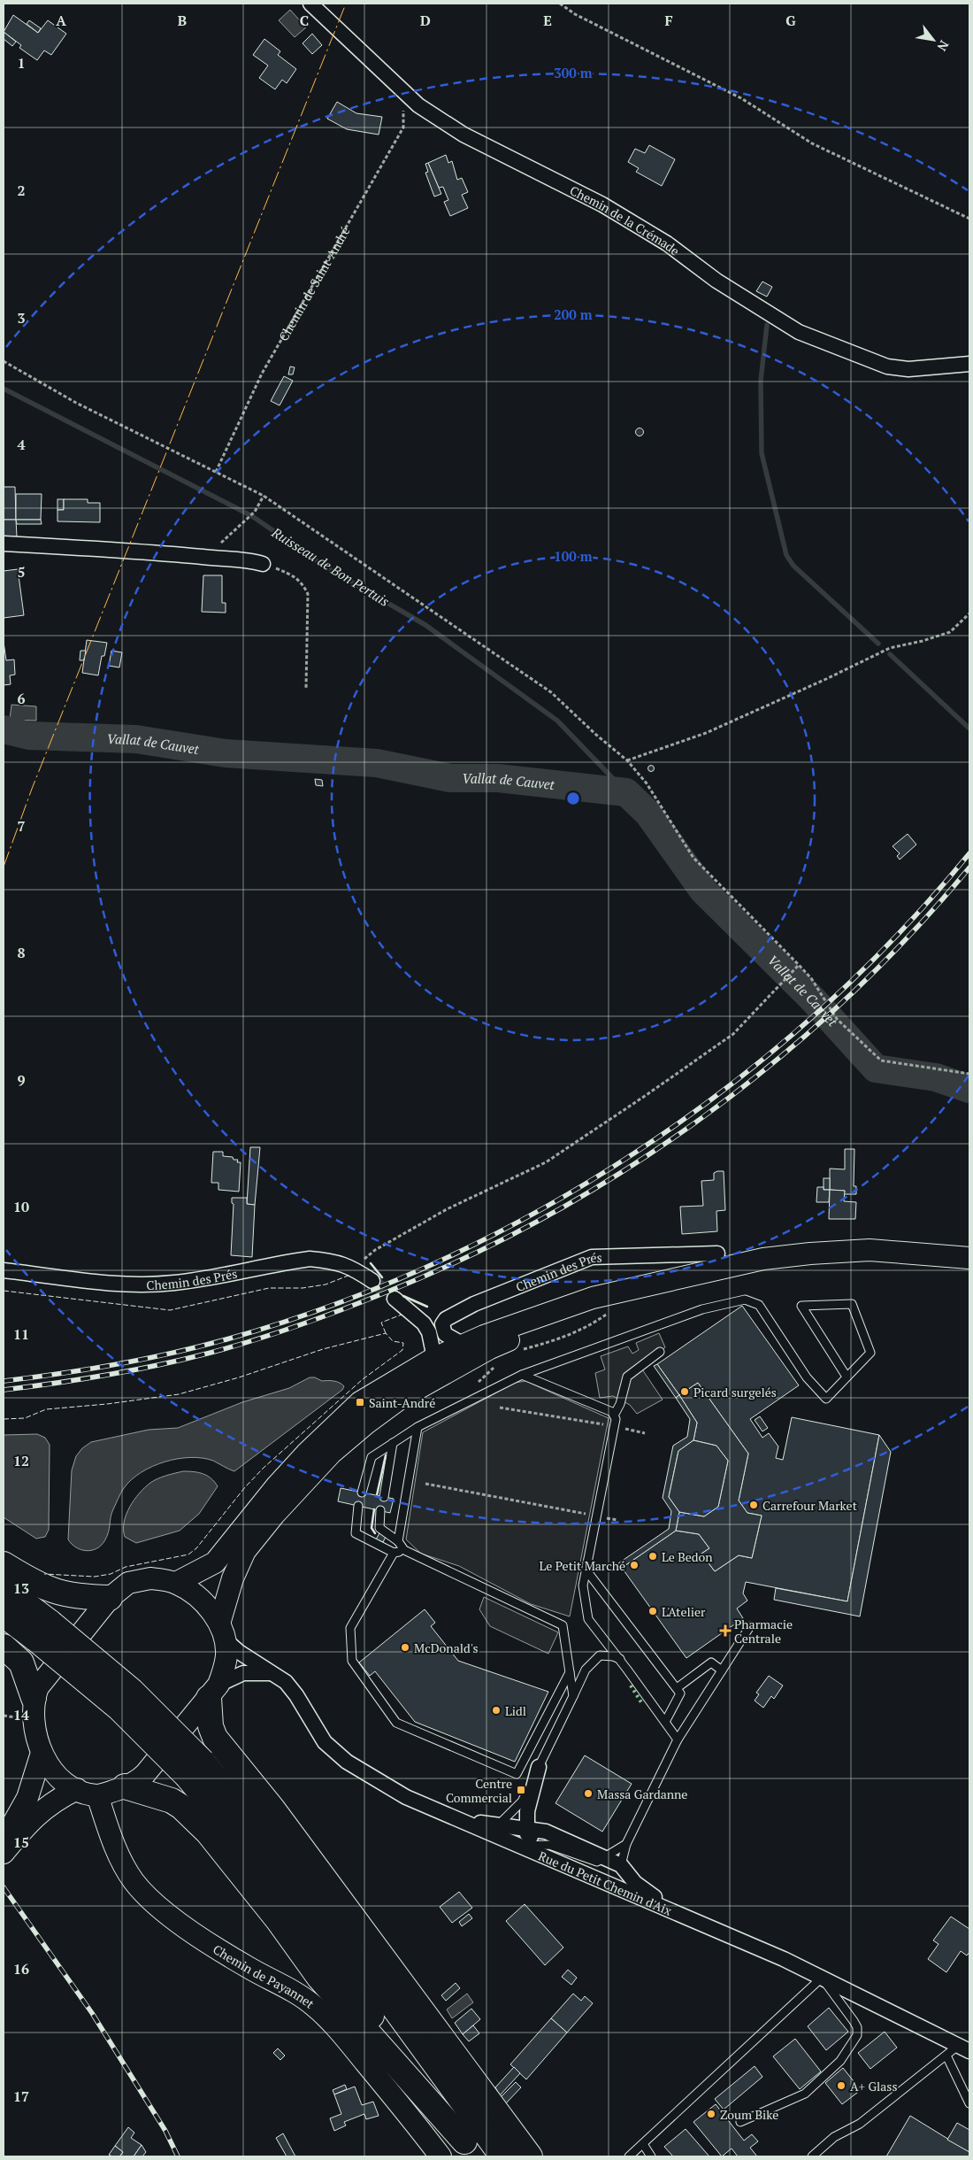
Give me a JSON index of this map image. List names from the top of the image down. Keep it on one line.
{"streets":{"main road":["Chemin de Payannet"],"street":["Chemin de la Crémade","Chemin des Prés","Rue du Petit Chemin d'Aix"],"path":["Chemin de Saint-André"]},"crossings":[["Chemin de la Crémade","Chemin de Saint-André"]],"water":["Ruisseau de Bon Pertuis","Vallat de Cauvet"],"places":{"other":["Picard surgelés","Carrefour Market","Le Bedon","Le Petit Marché","L'Atelier","McDonald's","Lidl","Massa Gardanne","A+ Glass","Zoum Bike"],"transit":["Saint-André","Centre Commercial"],"health":["Pharmacie Centrale"]},"north":"bottom right","grid":{"columns":["A","B","C","D","E","F","G"],"rows":["1","2","3","4","5","6","7","8","9","10","11","12","13","14","15","16","17"]},"rings":["300 m","200 m","100 m"]}
